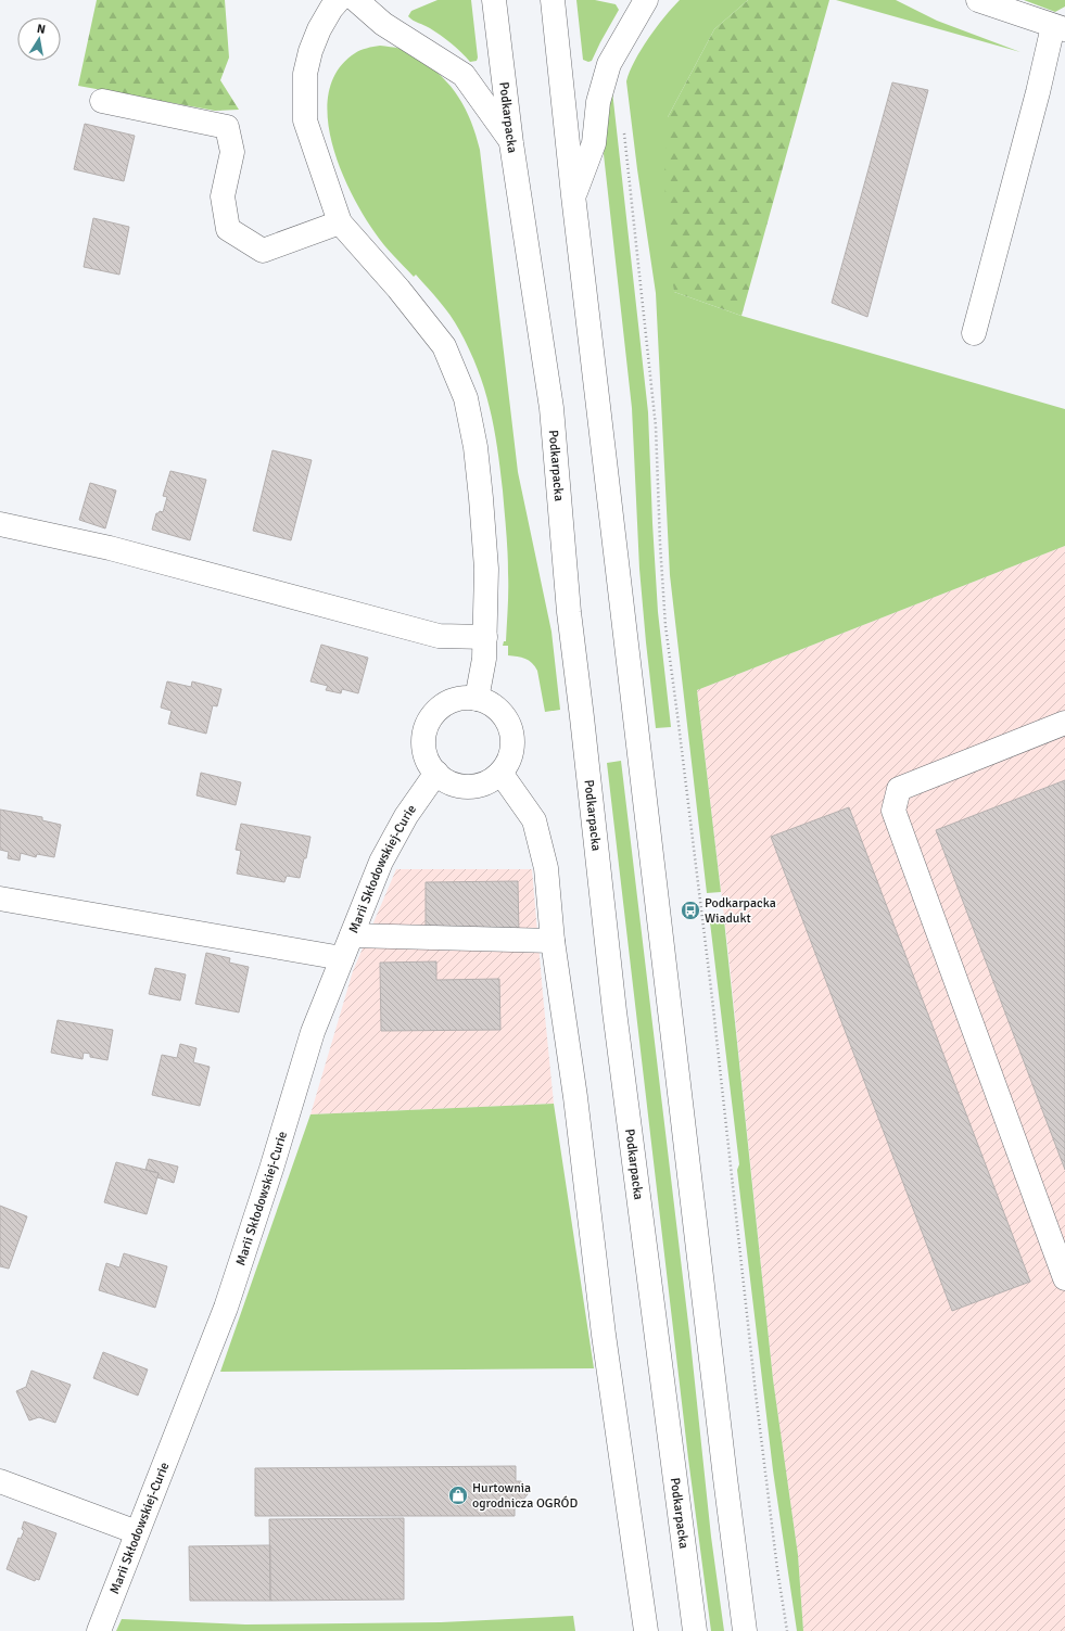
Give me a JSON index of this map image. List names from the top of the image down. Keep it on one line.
{"streets":{"main road":["Podkarpacka","Marii Skłodowskiej-Curie"]},"places":{"bus stop":["Podkarpacka Wiadukt"],"shop":["Hurtownia ogrodnicza OGRÓD"]},"north":"top"}
